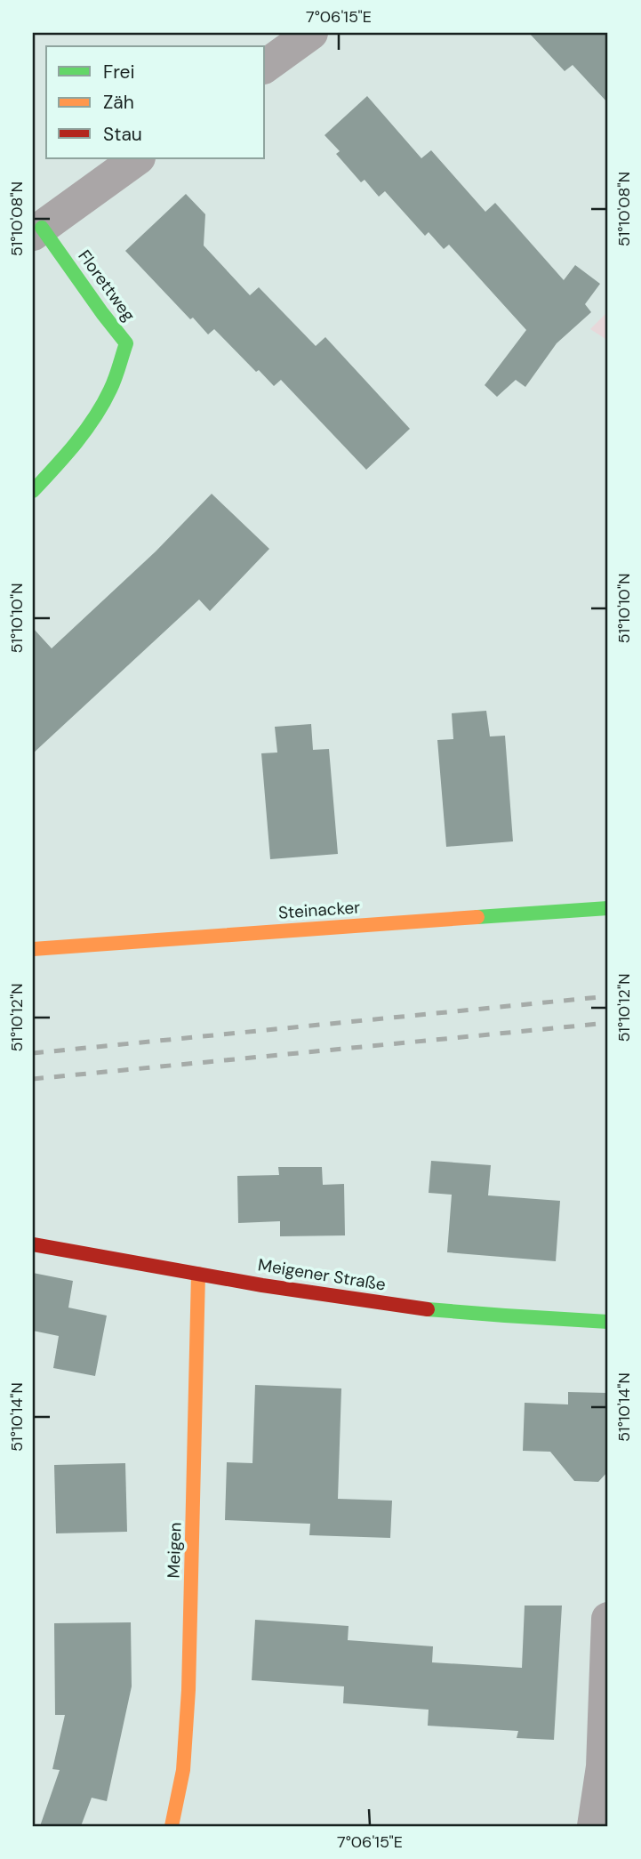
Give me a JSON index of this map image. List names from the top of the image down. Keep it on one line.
{"streets":{"street":["Florettweg","Steinacker","Meigener Straße","Meigen"]},"crossings":[["Meigener Straße","Meigen"]],"legend":["Frei","Zäh","Stau"],"coordinates":["7°06'15\"E","51°10'08\"N","51°10'10\"N","51°10'12\"N","51°10'14\"N"]}
